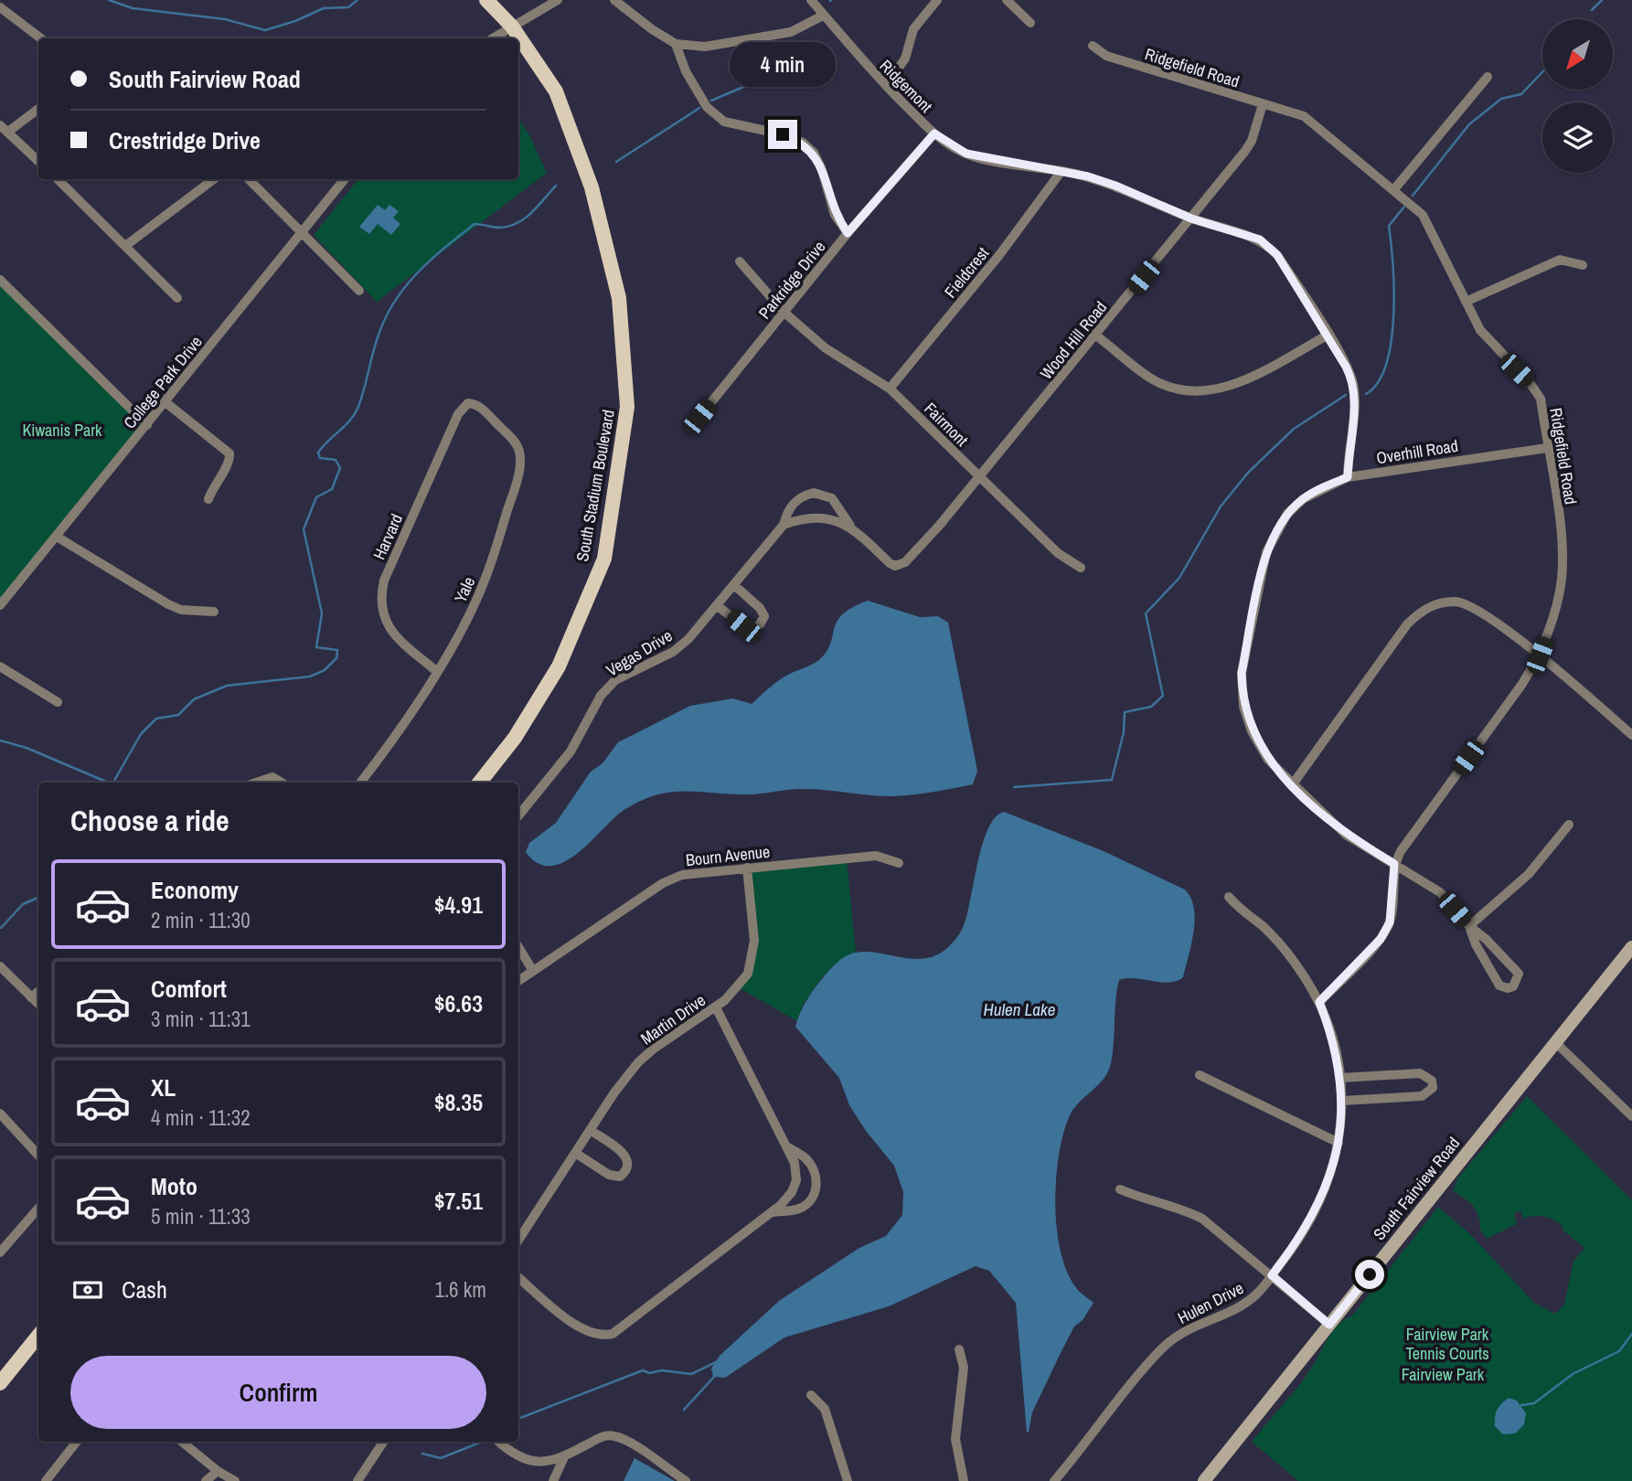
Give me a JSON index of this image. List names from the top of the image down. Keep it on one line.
{"streets":{"main road":["South Stadium Boulevard"],"street":["Ridgefield Road","Ridgemont","Fieldcrest","Parkridge Drive","Wood Hill Road","College Park Drive","Fairmont","Overhill Road","Harvard","Yale","Vegas Drive","Bourn Avenue","Martin Drive","South Fairview Road","Hulen Drive"]},"crossings":[["Ridgefield Road","Wood Hill Road"],["Ridgefield Road","Overhill Road"],["Ridgemont","Fieldcrest"],["Ridgemont","Parkridge Drive"],["Ridgemont","Wood Hill Road"],["Ridgemont","Overhill Road"],["Fieldcrest","Fairmont"],["Parkridge Drive","Fairmont"],["Wood Hill Road","Fairmont"],["Wood Hill Road","Vegas Drive"],["Harvard","Yale"],["Bourn Avenue","Martin Drive"]],"water":["Hulen Lake"],"parks":["Kiwanis Park","Fairview Park Tennis Courts","Fairview Park"],"north":"bottom left","page":{"banner":["South Fairview Road","Crestridge Drive"],"bubble":"4 min","heading":"Choose a ride","list":[{"name":"Economy","note":"2 min · 11:30","value":"$4.91"},{"name":"Comfort","note":"3 min · 11:31","value":"$6.63"},{"name":"XL","note":"4 min · 11:32","value":"$8.35"},{"name":"Moto","note":"5 min · 11:33","value":"$7.51"}],"pay":["Cash","1.6 km"],"buttons":"Confirm"}}
